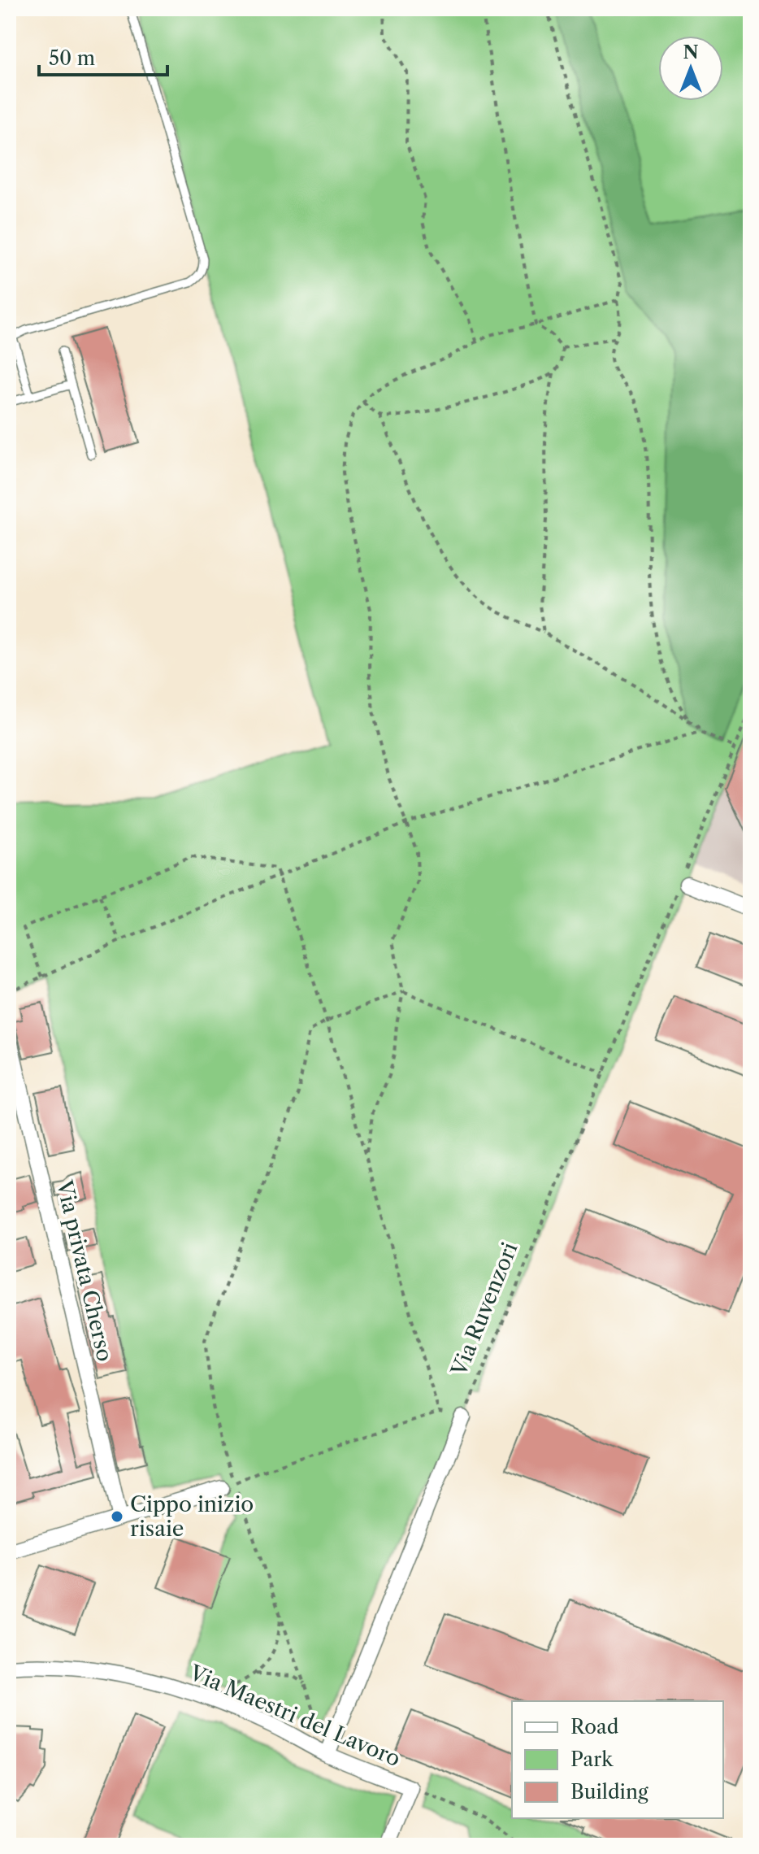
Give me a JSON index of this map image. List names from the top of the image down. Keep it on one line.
{"streets":{"street":["Via privata Cherso","Via Maestri del Lavoro"],"path":["Via Ruvenzori"]},"places":["Cippo inizio risaie"],"legend":["Road","Park","Building"],"scale_bar":"50 m","north":"top"}
